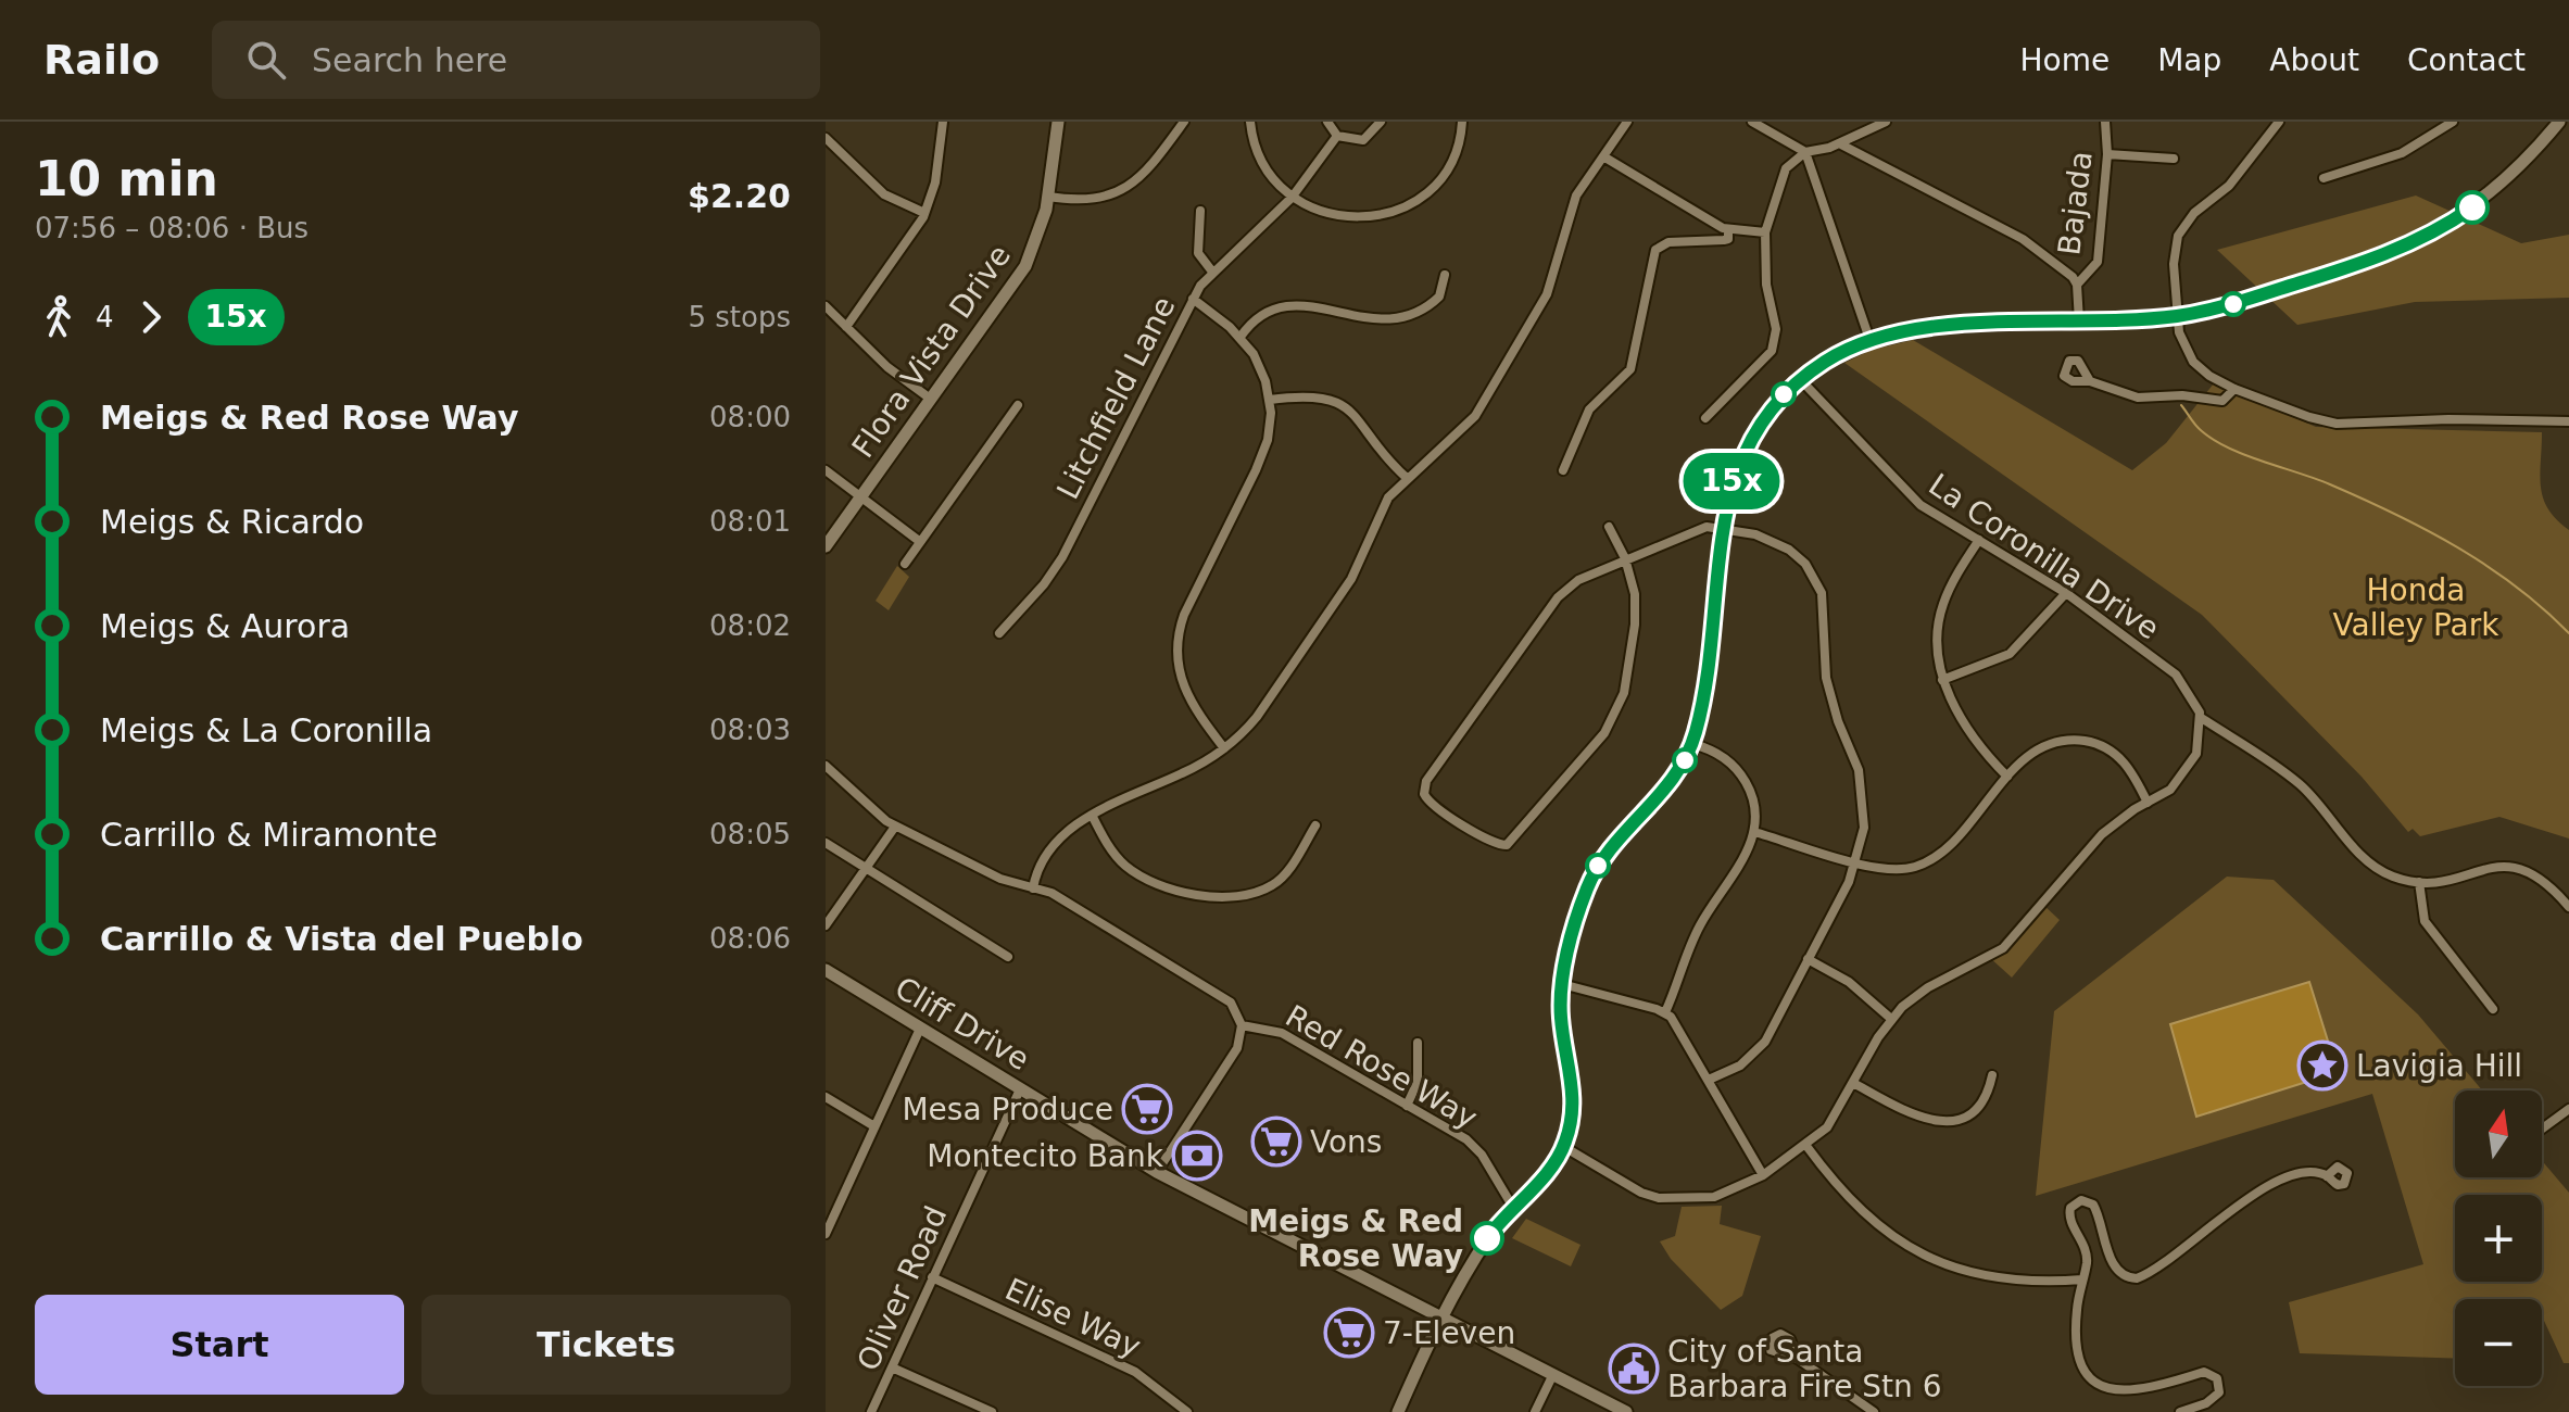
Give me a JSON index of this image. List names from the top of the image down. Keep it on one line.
{"streets":{"main road":["Flora Vista Drive","Cliff Drive"],"street":["Bajada","Litchfield Lane","La Coronilla Drive","Red Rose Way","Oliver Road","Elise Way"]},"crossings":[["Cliff Drive","Oliver Road"],["Oliver Road","Elise Way"]],"parks":["Honda Valley Park"],"places":{"place":["Lavigia Hill"],"supermarket":["Mesa Produce","Vons","7-Eleven"],"bank":["Montecito Bank"],"other":["Meigs & Red Rose Way"],"public building":["City of Santa Barbara Fire Stn 6"]},"lines":["bus line 15x"],"north":"top","page":{"header":"Railo","search":"Search here","nav":["Home","Map","About","Contact"],"heading":["10 min","07:56 – 08:06 · Bus","$2.20"],"on_map":"15x","legs":["4","15x","5 stops"],"list":[{"name":"Meigs & Red Rose Way","value":"08:00"},{"name":"Meigs & Ricardo","value":"08:01"},{"name":"Meigs & Aurora","value":"08:02"},{"name":"Meigs & La Coronilla","value":"08:03"},{"name":"Carrillo & Miramonte","value":"08:05"},{"name":"Carrillo & Vista del Pueblo","value":"08:06"}],"map_buttons":["+","−"],"buttons":["Start","Tickets"]}}
